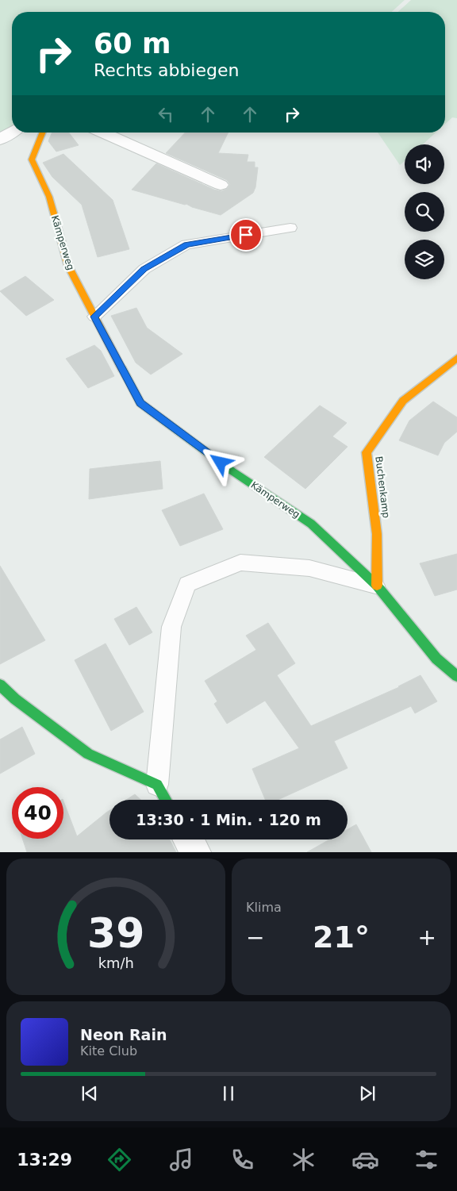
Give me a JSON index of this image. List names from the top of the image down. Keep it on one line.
{"streets":{"street":["Kämperweg","Buchenkamp"]},"crossings":[["Kämperweg","Buchenkamp"]],"page":{"turn":["60 m","Rechts abbiegen"],"limit":"40","trip":"13:30 · 1 Min. · 120 m","tile":"Klima","heat":["−","21°","+"],"song":["Neon Rain","Kite Club"],"tabs":"13:29","gauge":["39","km/h"]}}
